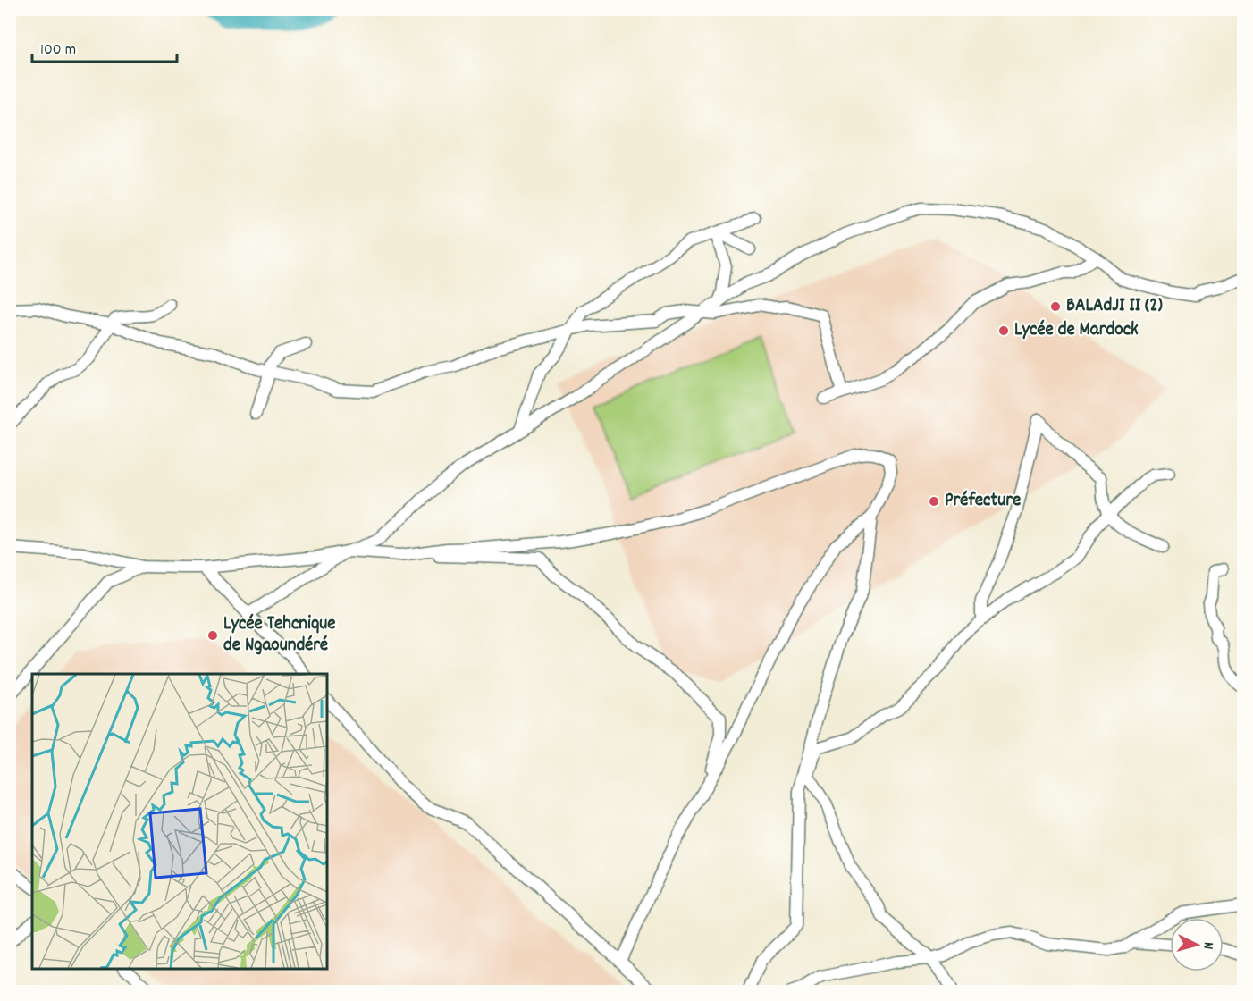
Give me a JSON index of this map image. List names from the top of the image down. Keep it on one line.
{"places":["BALAdJI II (2)","Lycée de Mardock","Préfecture","Lycée Tehcnique de Ngaoundéré"],"scale_bar":"100 m","north":"right"}
